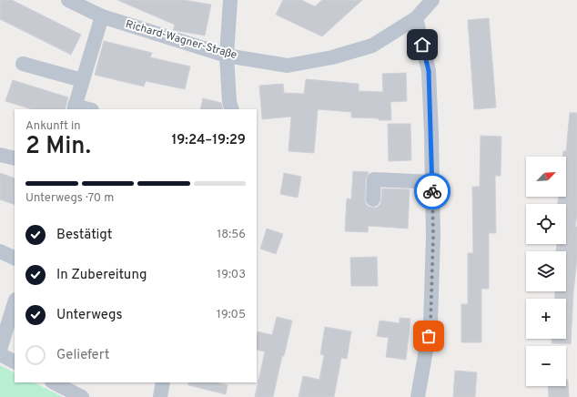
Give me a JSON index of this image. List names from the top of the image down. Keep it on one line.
{"streets":{"street":["Richard-Wagner-Straße"]},"north":"top right","page":{"heading":["2 Min.","Ankunft in","19:24–19:29"],"map_buttons":["+","−"],"bar":"Unterwegs · 70 m","list":[["Bestätigt","18:56"],["In Zubereitung","19:03"],["Unterwegs","19:05"],"Geliefert"]}}
